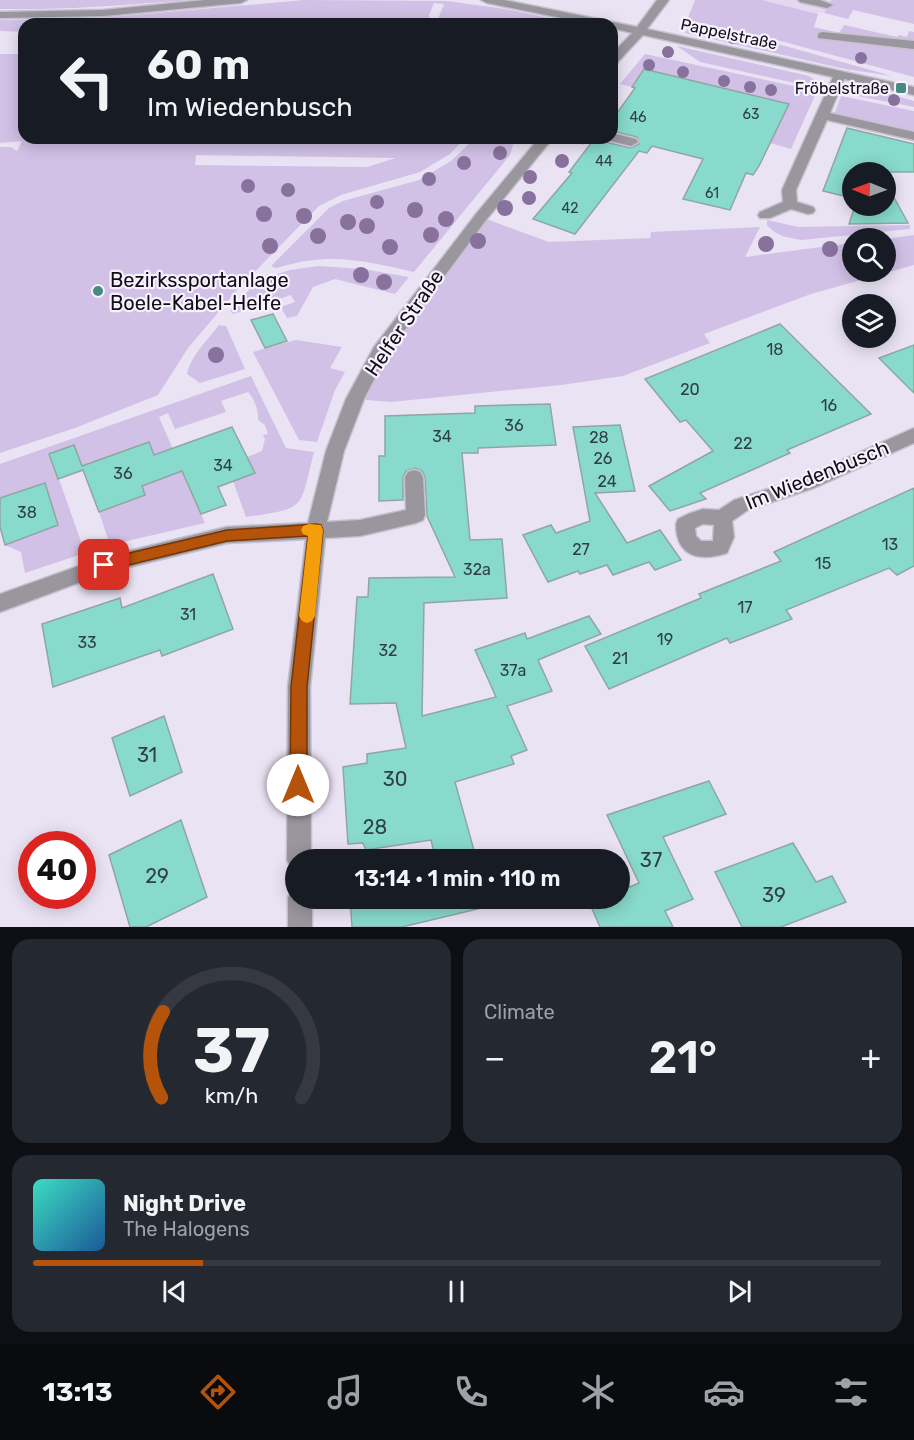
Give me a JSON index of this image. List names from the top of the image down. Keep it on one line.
{"streets":{"street":["Pappelstraße","Helfer Straße","Im Wiedenbusch"]},"places":{"transit":["Fröbelstraße"],"other":["Bezirkssportanlage Boele-Kabel-Helfe"]},"house_numbers":["63","46","44","61","42","18","20","16","36","34","28","22","26","34","36","24","38","13","27","15","32a","17","31","19","33","32","21","37a","31","30","28","37","29","39"],"north":"left","page":{"turn":["60 m","Im Wiedenbusch"],"limit":"40","trip":"13:14 · 1 min · 110 m","tile":"Climate","heat":["−","21°","+"],"song":["Night Drive","The Halogens"],"tabs":"13:13","gauge":["37","km/h"]}}
